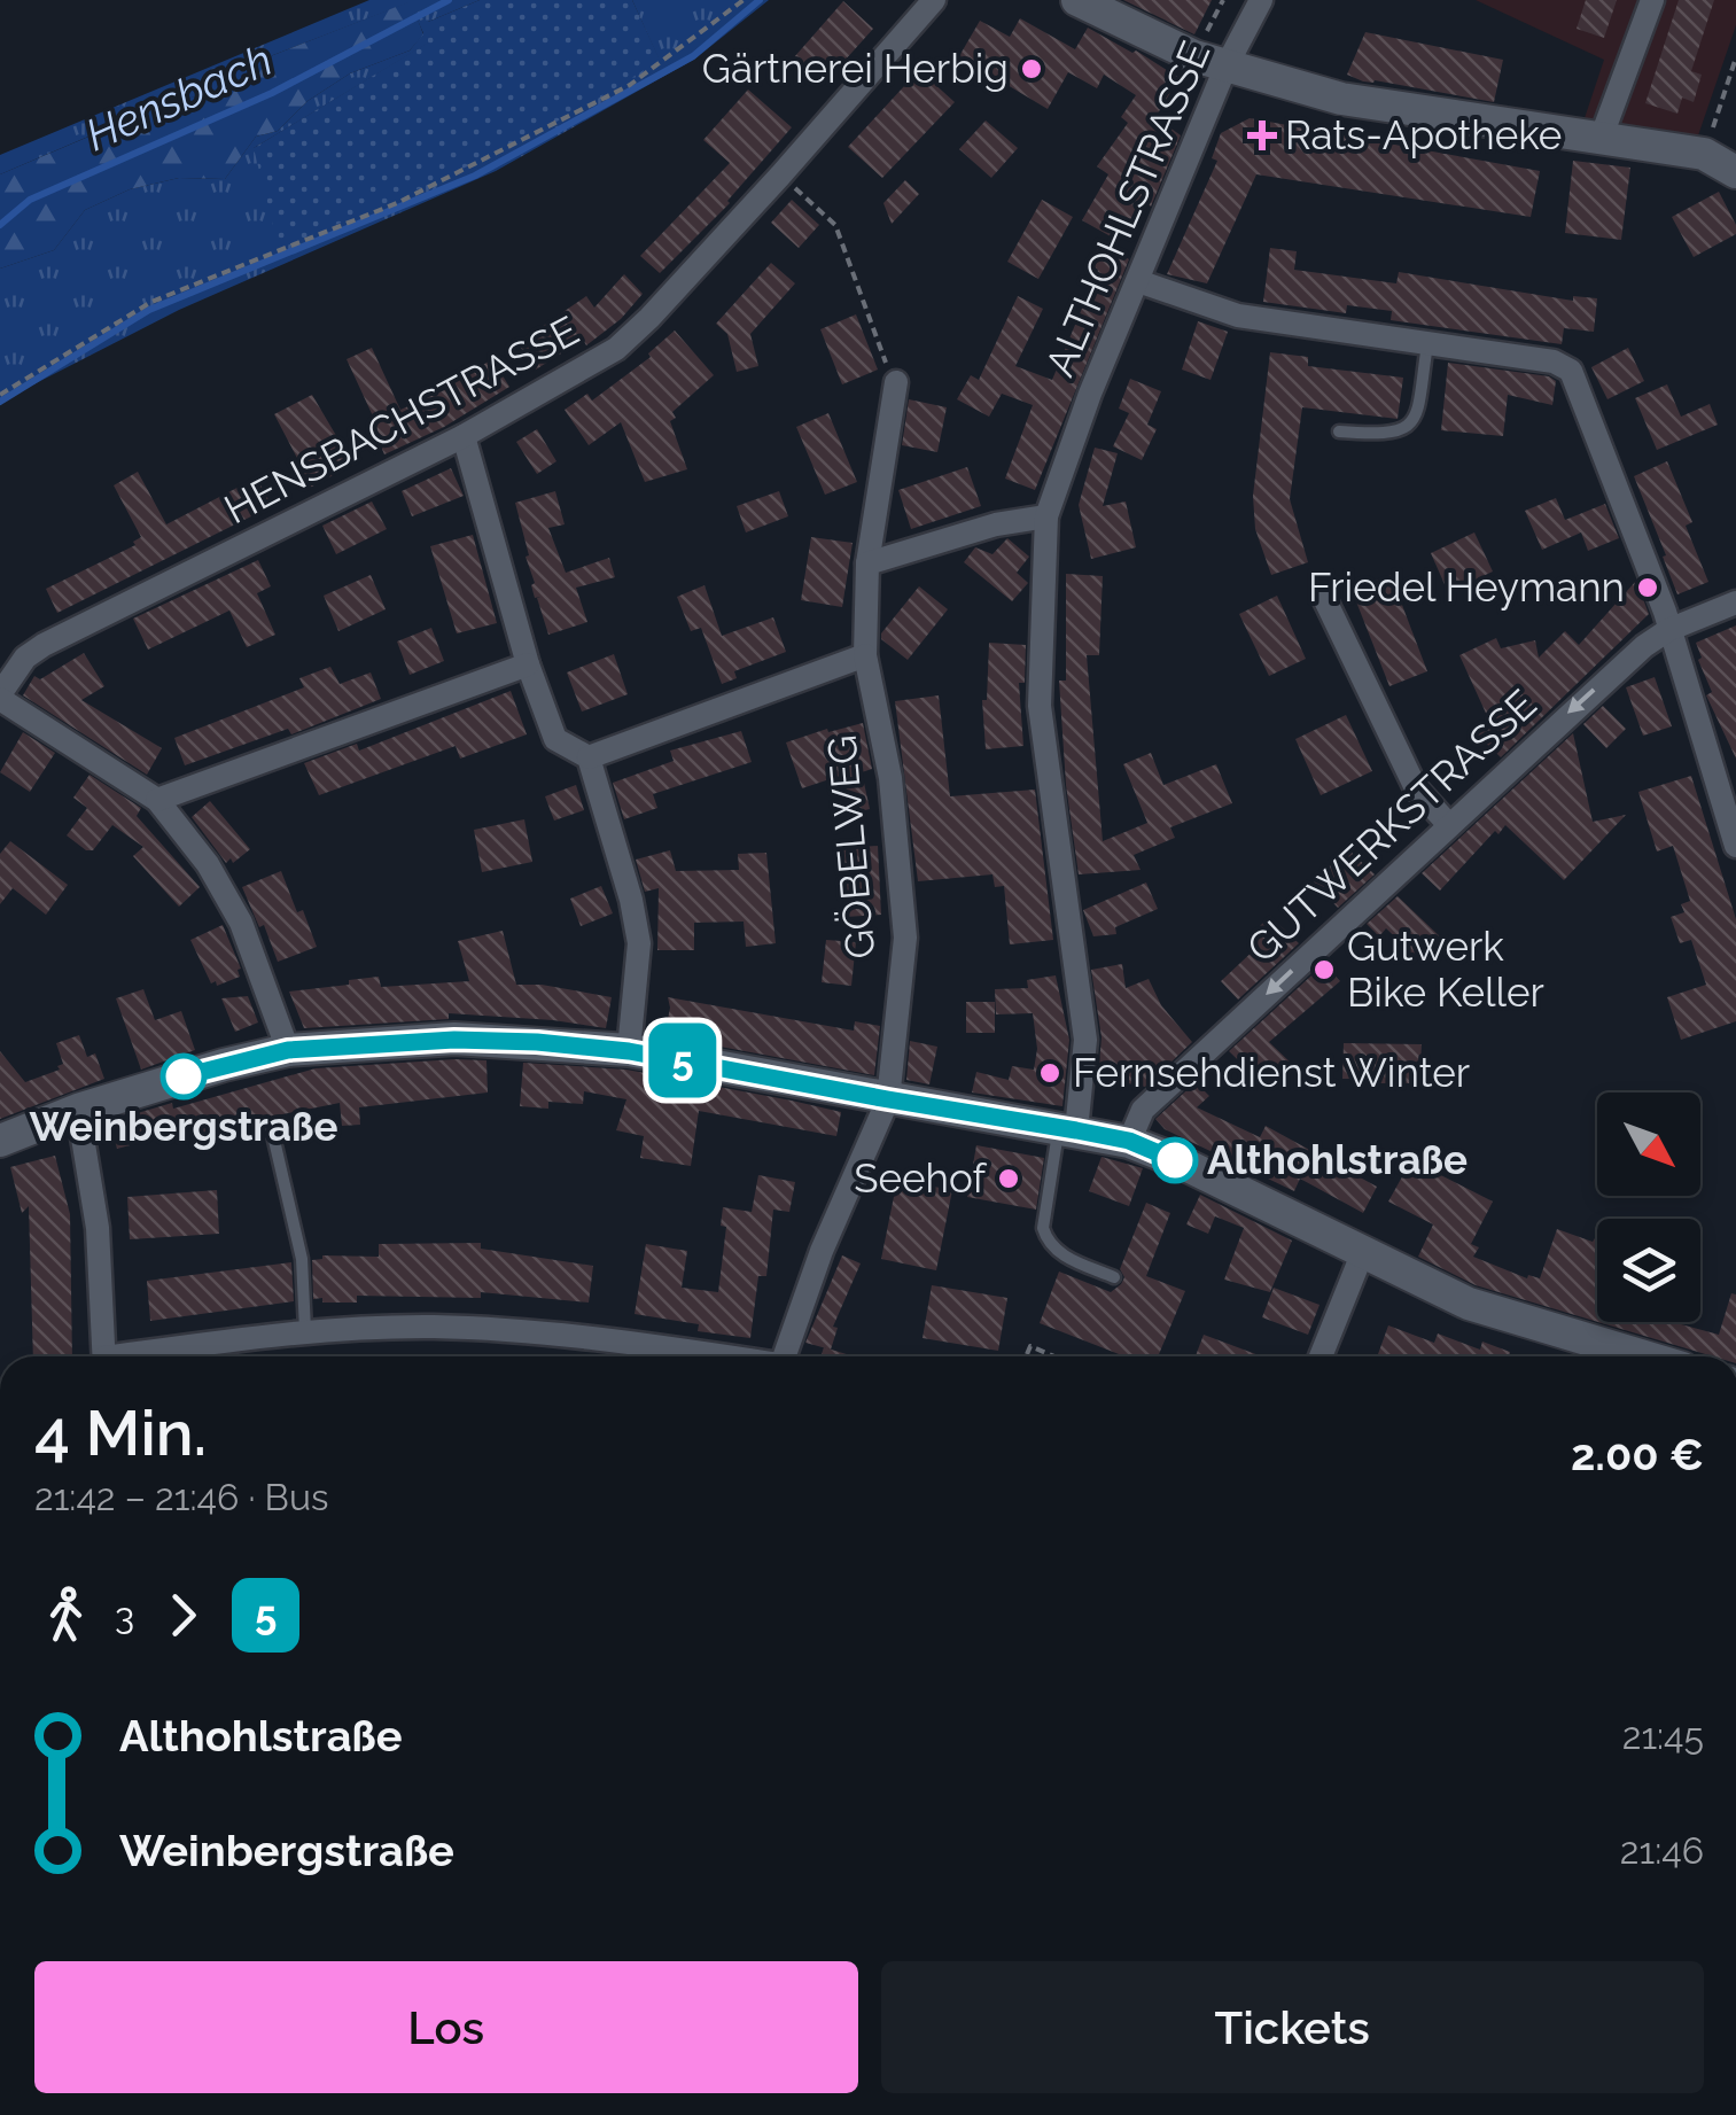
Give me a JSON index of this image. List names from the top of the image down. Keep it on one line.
{"streets":{"street":["ALTHOHLSTRASSE","HENSBACHSTRASSE","GUTWERKSTRASSE","GÖBELWEG"]},"crossings":[["ALTHOHLSTRASSE","GUTWERKSTRASSE"]],"one_way":["GUTWERKSTRASSE"],"water":["Hensbach"],"places":{"other":["Gärtnerei Herbig","Friedel Heymann","Gutwerk Bike Keller","Fernsehdienst Winter","Weinbergstraße","Althohlstraße","Seehof"],"health":["Rats-Apotheke"]},"lines":["bus line 5"],"north":"bottom right","page":{"on_map":"5","heading":["4 Min.","21:42 – 21:46 · Bus","2.00 €"],"legs":["3","5"],"list":[{"name":"Althohlstraße","value":"21:45"},{"name":"Weinbergstraße","value":"21:46"}],"buttons":["Los","Tickets"]}}
